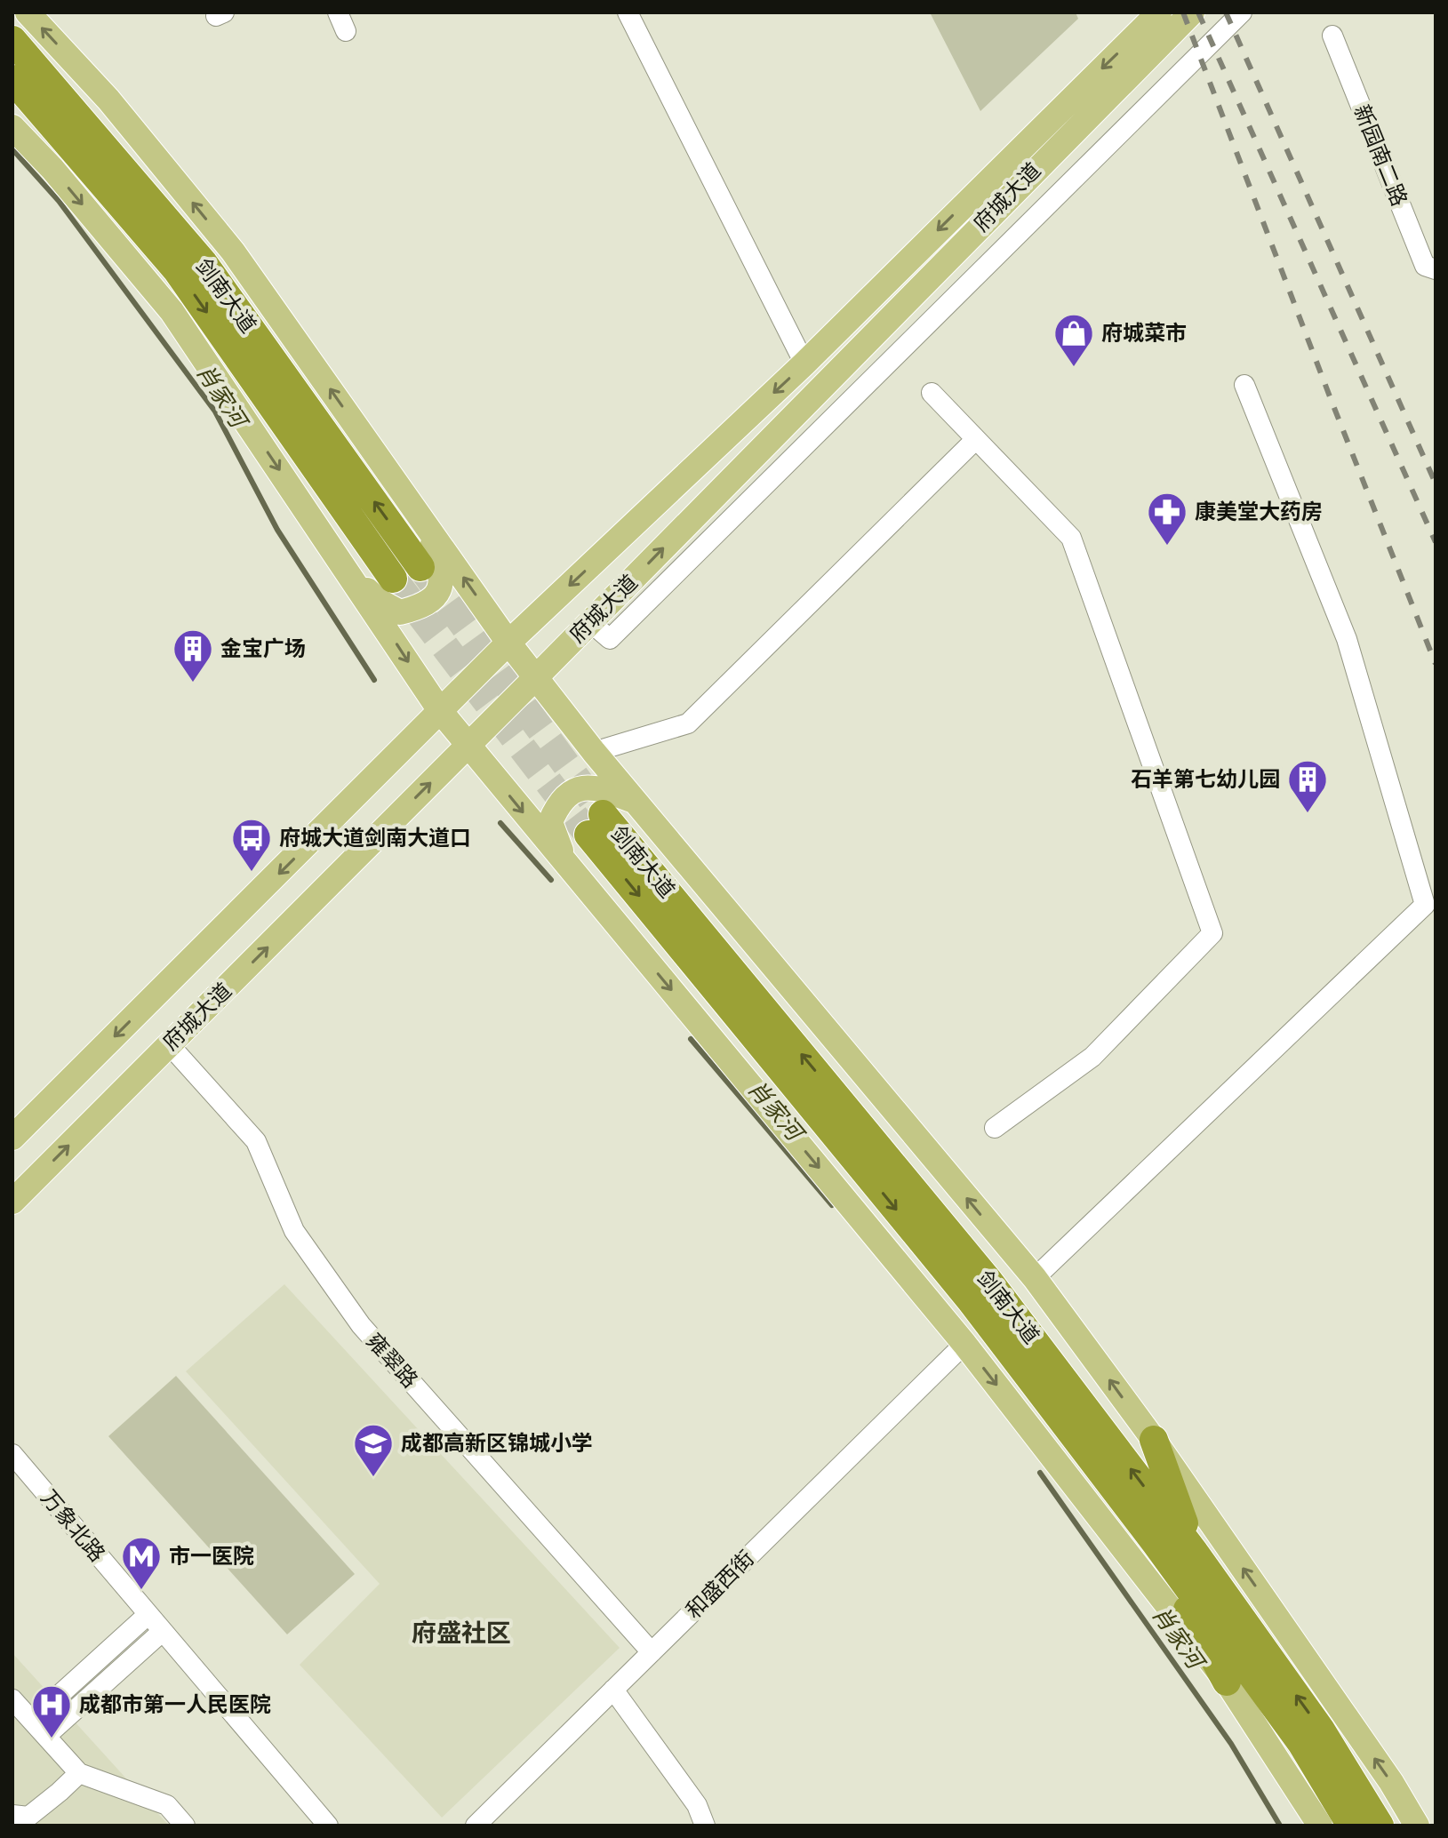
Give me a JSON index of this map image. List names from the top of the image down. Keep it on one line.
{"streets":{"highway":["剑南大道"],"main road":["府城大道"],"street":["新园南二路","雍翠路","万象北路","和盛西街"]},"crossings":[["府城大道","雍翠路"],["雍翠路","和盛西街"]],"districts":["府盛社区"],"water":["肖家河"],"places":{"shop":["府城菜市"],"pharmacy":["康美堂大药房"],"building":["金宝广场","石羊第七幼儿园"],"bus stop":["府城大道剑南大道口"],"school or university":["成都高新区锦城小学"],"metro station":["市一医院"],"hospital":["成都市第一人民医院"]}}
